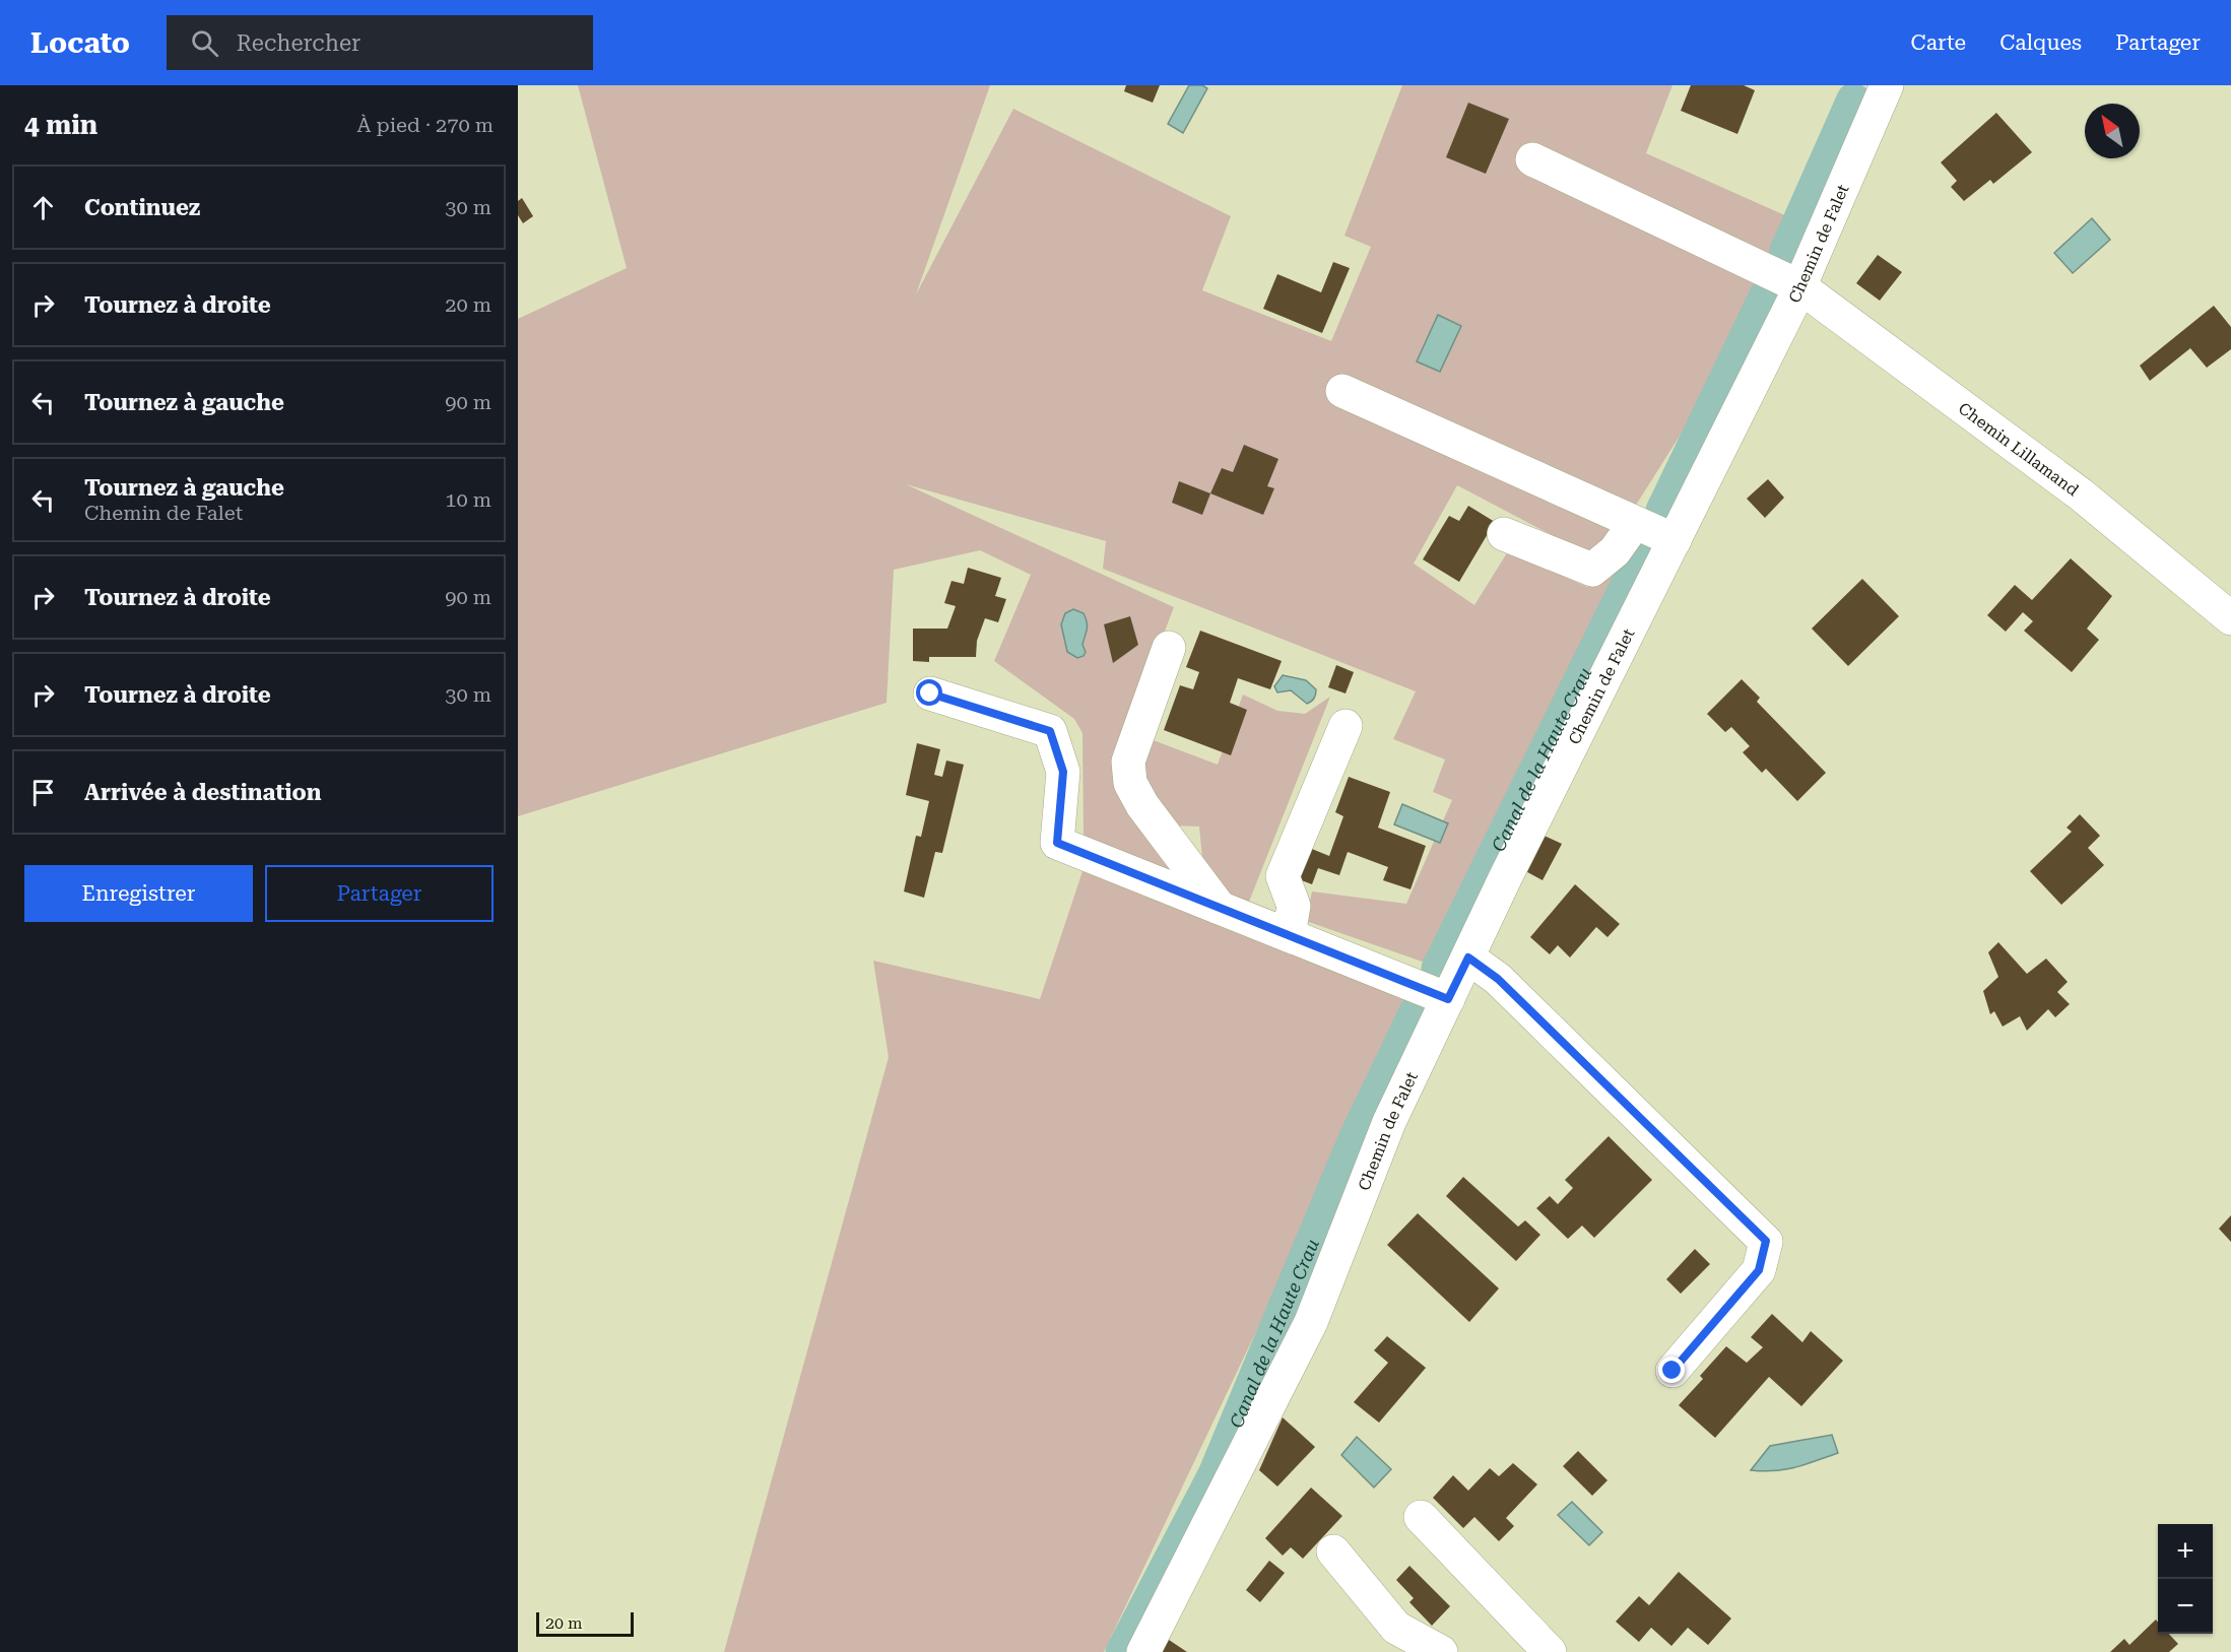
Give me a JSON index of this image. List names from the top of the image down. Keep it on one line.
{"streets":{"street":["Chemin de Falet","Chemin Lillamand"]},"crossings":[["Chemin de Falet","Chemin Lillamand"]],"water":["Canal de la Haute Crau"],"scale_bar":"20 m","north":"top left","page":{"header":"Locato","search":"Rechercher","nav":["Carte","Calques","Partager"],"heading":["4 min","À pied · 270 m"],"list":[["Continuez","30 m"],["Tournez à droite","20 m"],["Tournez à gauche","90 m"],["Tournez à gauche","Chemin de Falet","10 m"],["Tournez à droite","90 m"],["Tournez à droite","30 m"],"Arrivée à destination"],"buttons":["Enregistrer","Partager"],"map_buttons":["+","−"],"scale":"20 m"}}
